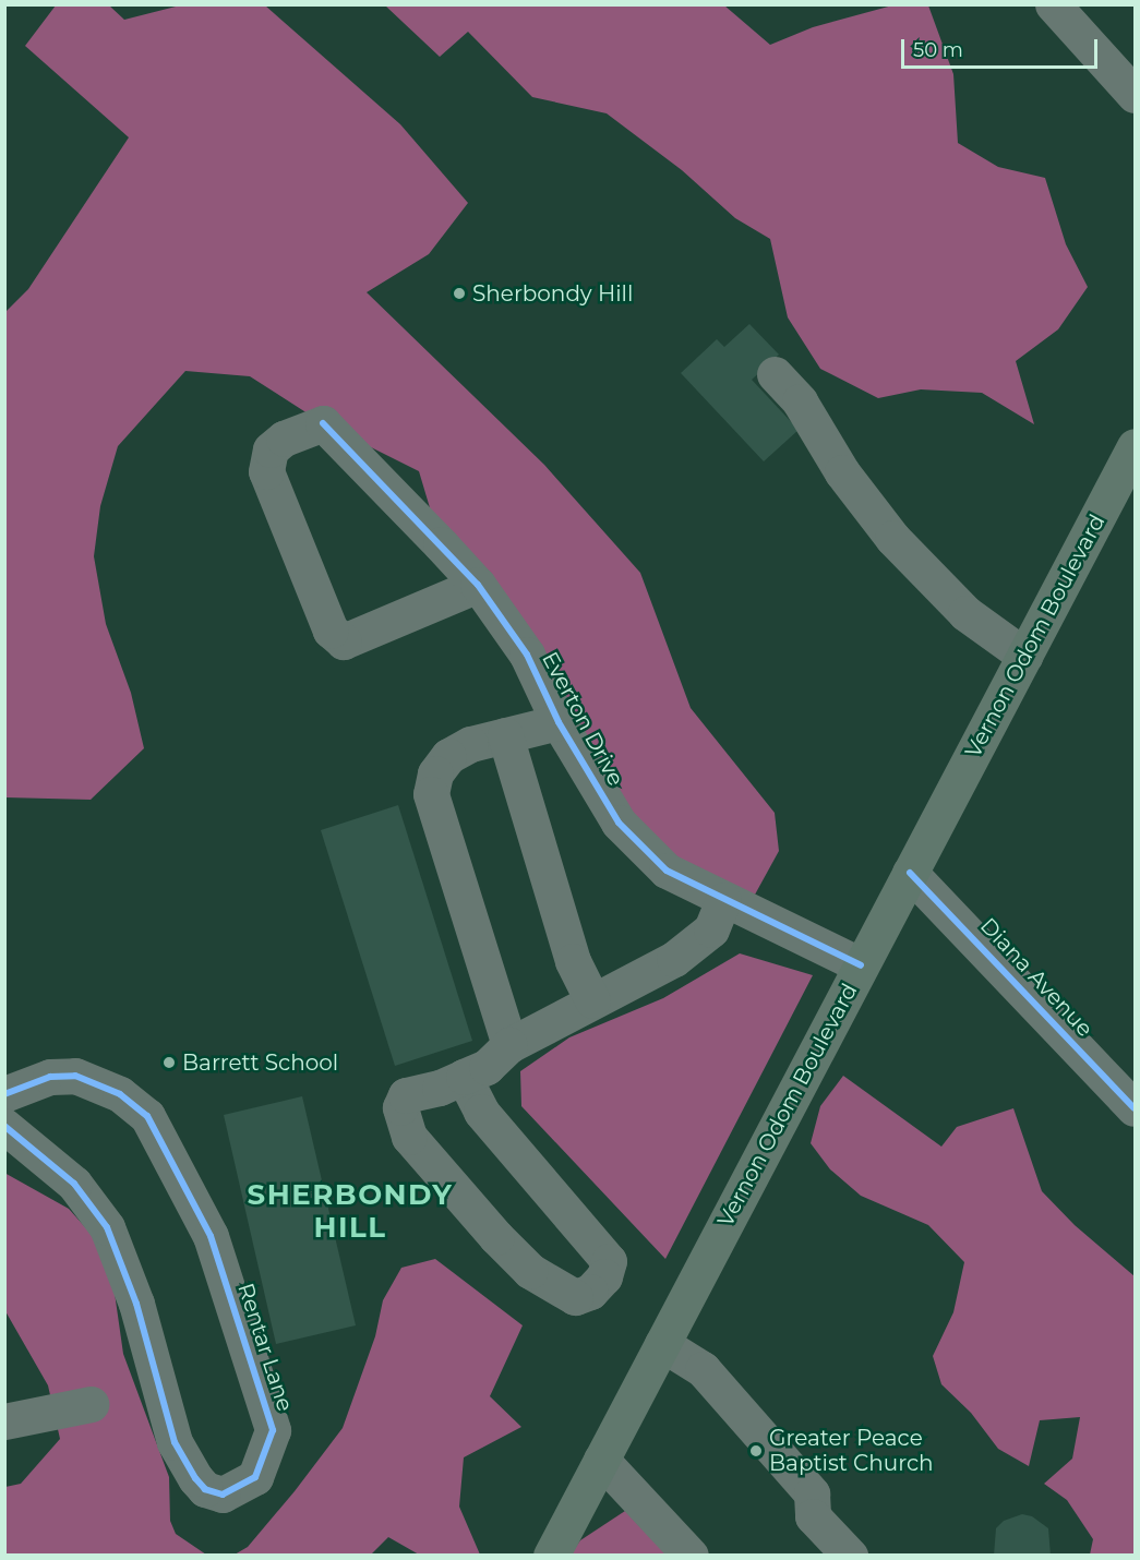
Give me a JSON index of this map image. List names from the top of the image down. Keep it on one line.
{"streets":{"main road":["Vernon Odom Boulevard"],"street":["Everton Drive","Diana Avenue","Rentar Lane"]},"crossings":[["Vernon Odom Boulevard","Everton Drive"],["Vernon Odom Boulevard","Diana Avenue"]],"districts":["SHERBONDY HILL"],"places":["Sherbondy Hill","Barrett School","Greater Peace Baptist Church"],"scale_bar":"50 m"}
